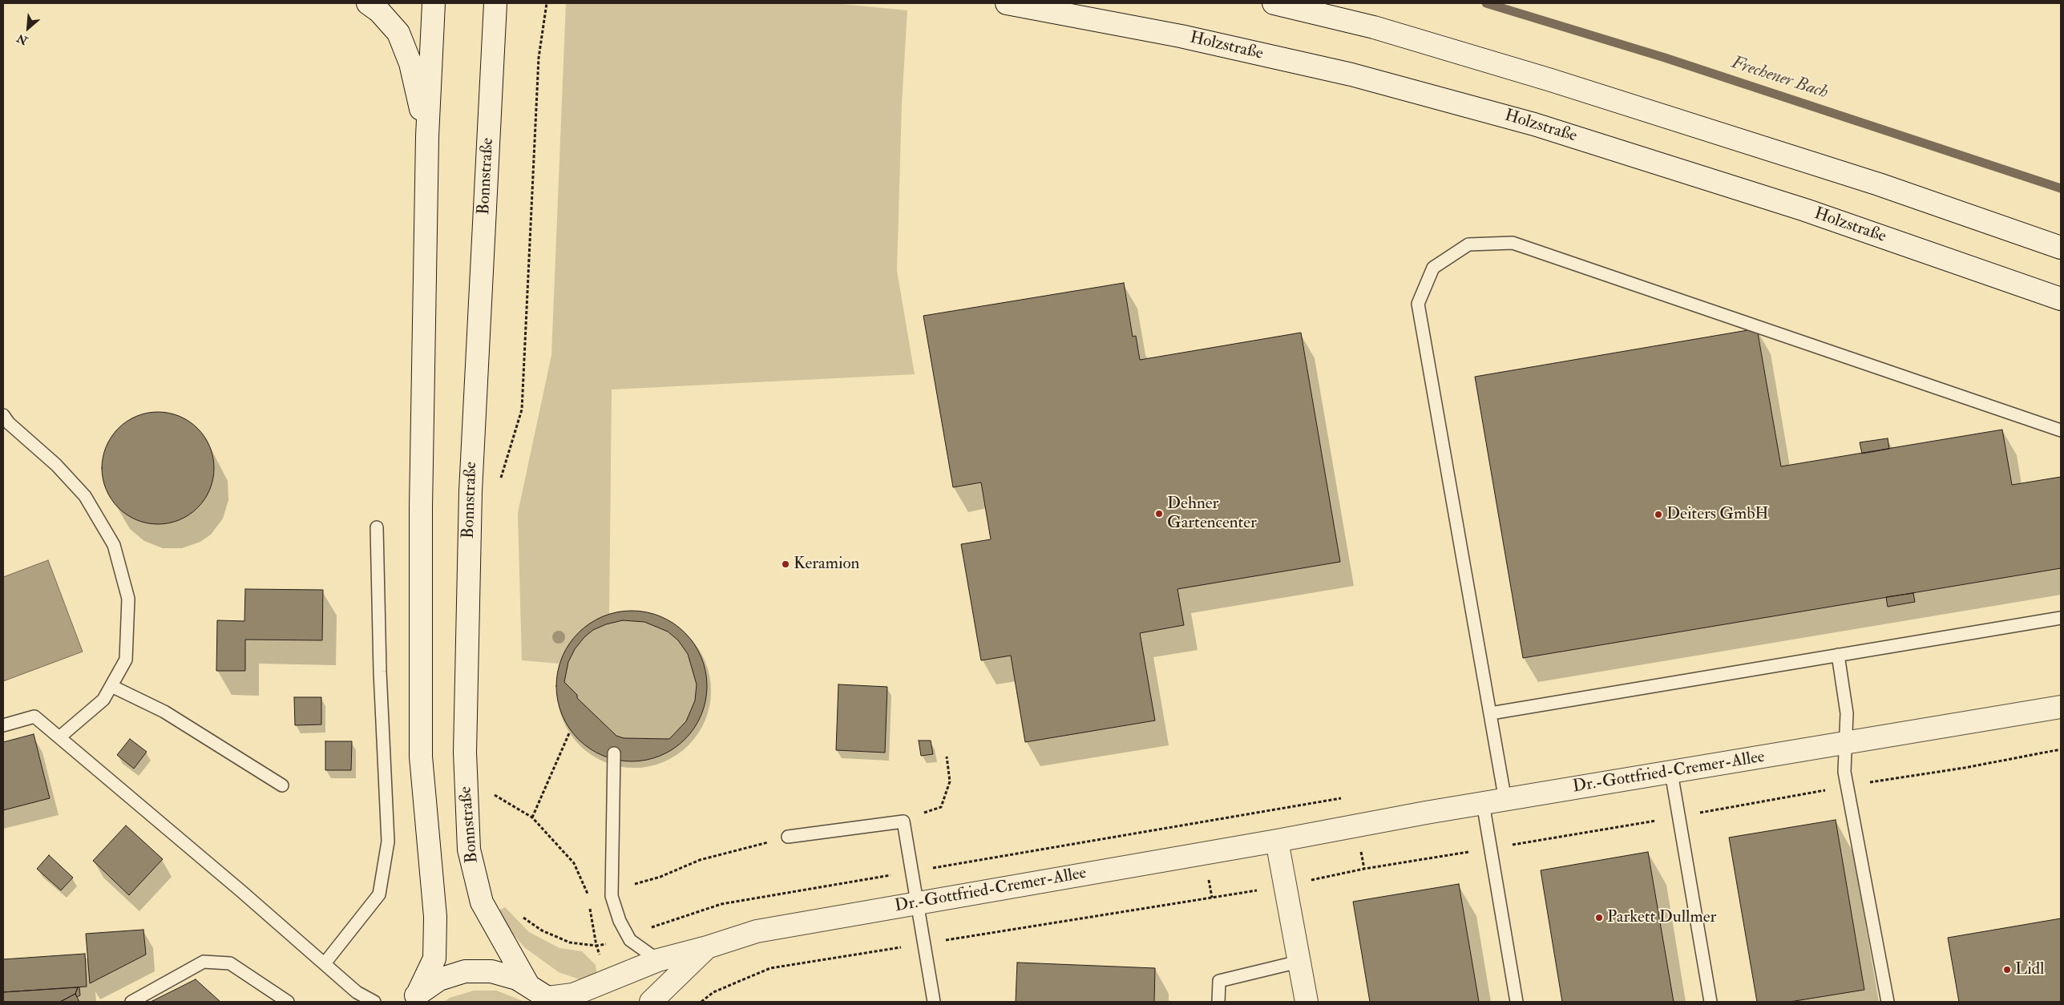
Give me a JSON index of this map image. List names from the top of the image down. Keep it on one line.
{"streets":{"main road":["Holzstraße","Bonnstraße","Dr.-Gottfried-Cremer-Allee"]},"water":["Frechener Bach"],"places":["Dehner Gartencenter","Deiters GmbH","Keramion","Parkett Dullmer","Lidl"],"north":"bottom left"}
